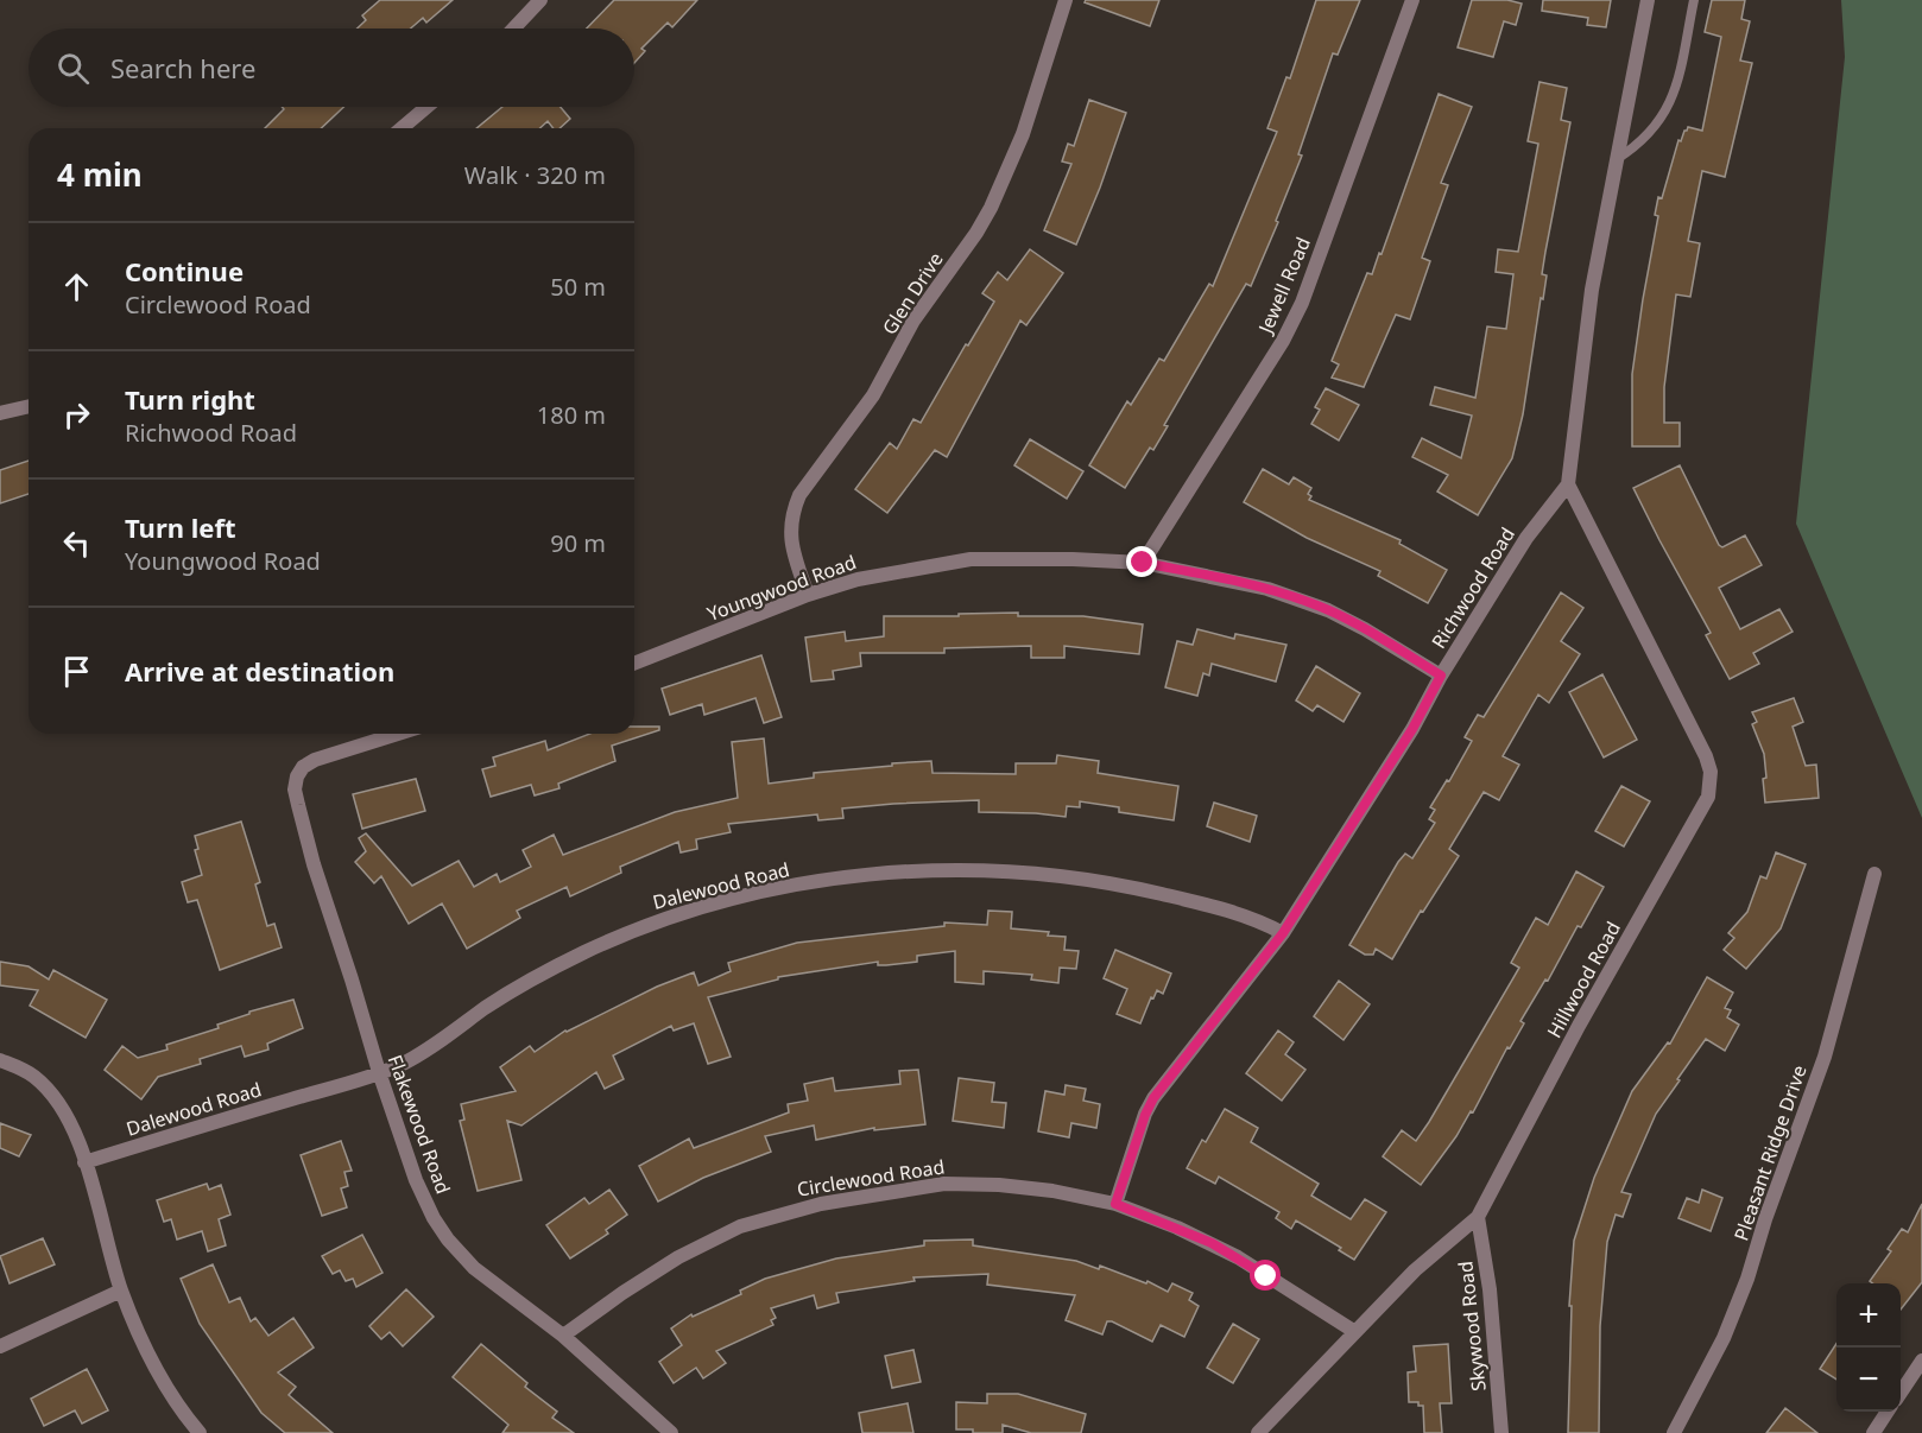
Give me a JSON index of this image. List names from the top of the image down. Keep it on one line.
{"streets":{"street":["Jewell Road","Glen Drive","Youngwood Road","Richwood Road","Dalewood Road","Hillwood Road","Flakewood Road","Pleasant Ridge Drive","Circlewood Road","Skywood Road"]},"crossings":[["Jewell Road","Youngwood Road"],["Glen Drive","Youngwood Road"],["Youngwood Road","Richwood Road"],["Richwood Road","Dalewood Road"],["Richwood Road","Hillwood Road"],["Richwood Road","Circlewood Road"],["Dalewood Road","Flakewood Road"],["Hillwood Road","Circlewood Road"],["Hillwood Road","Skywood Road"],["Flakewood Road","Circlewood Road"]],"page":{"search":"Search here","heading":["4 min","Walk · 320 m"],"list":[["Continue","Circlewood Road","50 m"],["Turn right","Richwood Road","180 m"],["Turn left","Youngwood Road","90 m"],"Arrive at destination"],"map_buttons":["+","−"]}}
